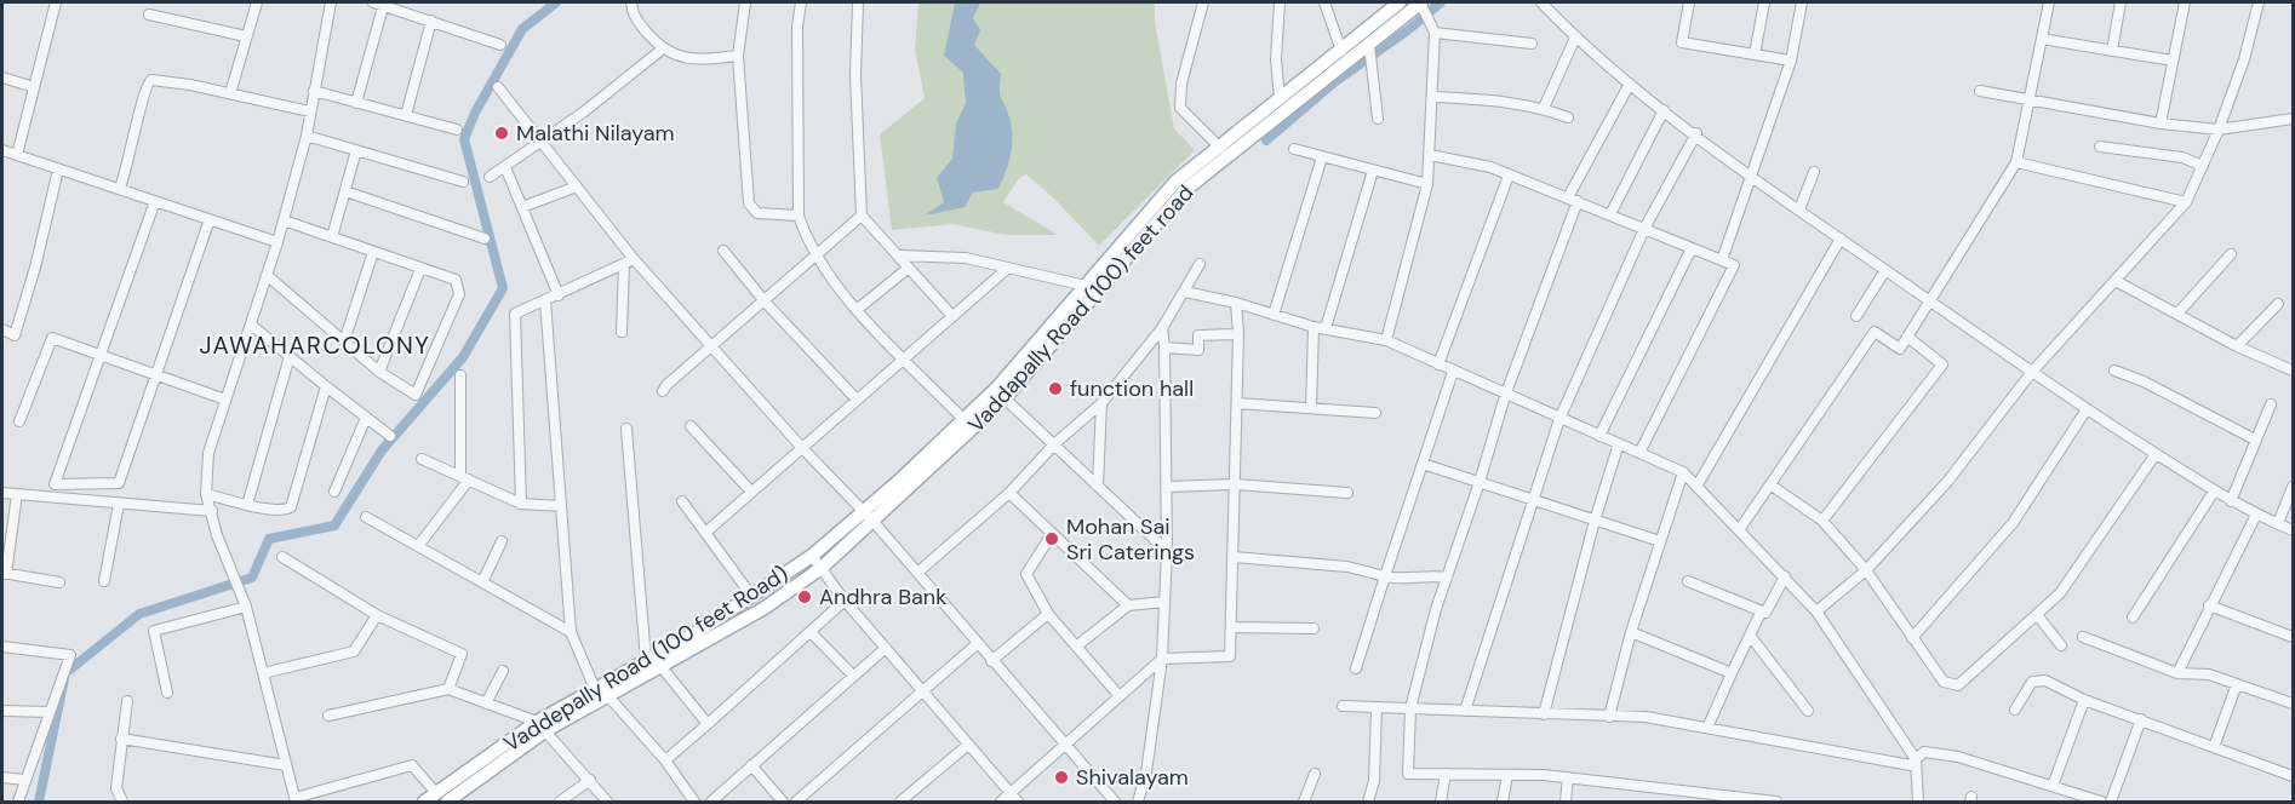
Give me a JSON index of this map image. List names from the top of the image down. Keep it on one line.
{"streets":{"main road":["Vaddapally Road (100) feet road","Vaddepally Road (100 feet Road)"]},"crossings":[["Vaddapally Road (100) feet road","Vaddepally Road (100 feet Road)"]],"districts":["JAWAHARCOLONY"],"places":["Malathi Nilayam","function hall","Mohan Sai Sri Caterings","Andhra Bank","Shivalayam"]}
